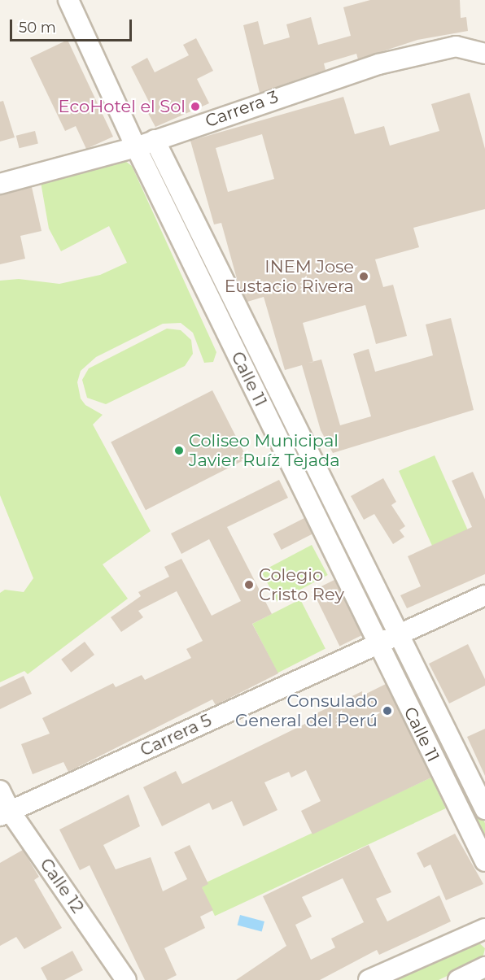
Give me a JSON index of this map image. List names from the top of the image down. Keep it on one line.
{"streets":{"street":["Carrera 3","Calle 11","Carrera 5","Calle 12"]},"crossings":[["Carrera 3","Calle 11"],["Calle 11","Carrera 5"],["Carrera 5","Calle 12"]],"places":["EcoHotel el Sol","INEM Jose Eustacio Rivera","Coliseo Municipal Javier Ruíz Tejada","Colegio Cristo Rey","Consulado General del Perú"],"scale_bar":"50 m"}
